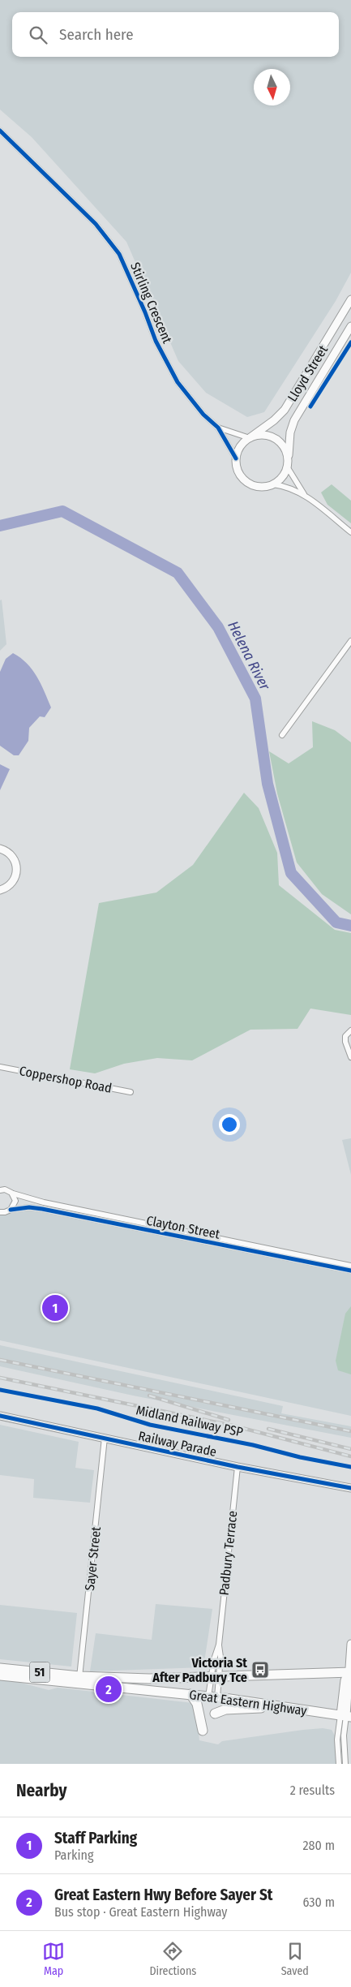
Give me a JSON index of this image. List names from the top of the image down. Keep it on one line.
{"streets":{"highway":["51","Great Eastern Highway"],"main road":["Lloyd Street","Railway Parade"],"street":["Stirling Crescent","Coppershop Road","Clayton Street","Padbury Terrace","Sayer Street"],"cycle path":["Midland Railway PSP"]},"crossings":[["Stirling Crescent","Lloyd Street"],["Railway Parade","Padbury Terrace"],["Railway Parade","Sayer Street"],["Padbury Terrace","51"],["Padbury Terrace","Great Eastern Highway"],["Sayer Street","51"],["Sayer Street","Great Eastern Highway"],["51","Great Eastern Highway"]],"water":["Helena River"],"places":{"bus stop":["Victoria St After Padbury Tce"]},"north":"bottom","page":{"search":"Search here","pins":["1","2"],"heading":["Nearby","2 results"],"list":[{"mark":"1","name":"Staff Parking","note":"Parking","value":"280 m"},{"mark":"2","name":"Great Eastern Hwy Before Sayer St","note":"Bus stop · Great Eastern Highway","value":"630 m"}],"nav":["Map","Directions","Saved"]}}
